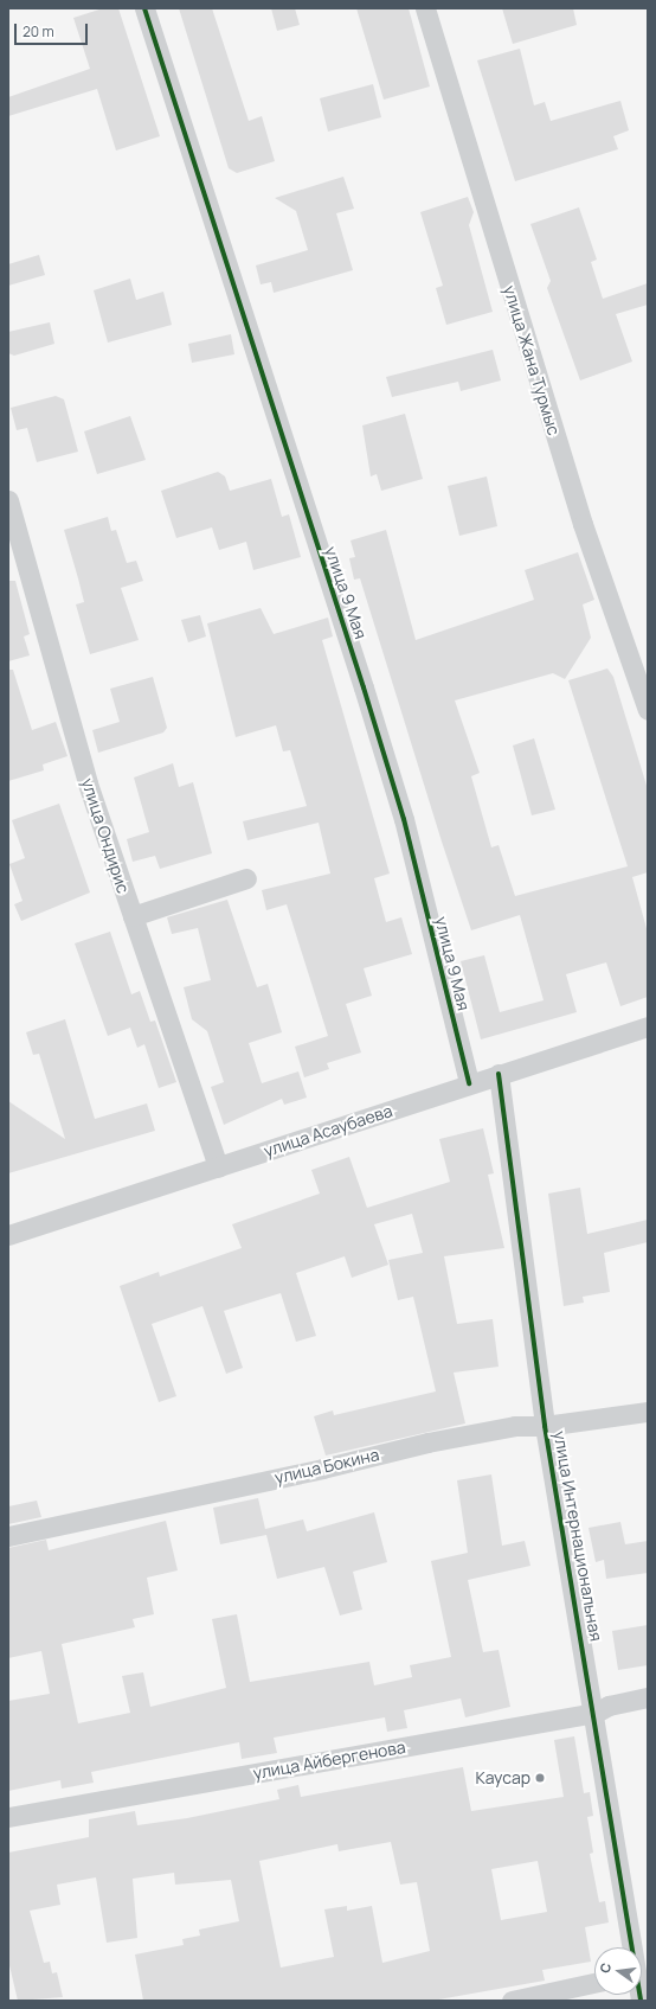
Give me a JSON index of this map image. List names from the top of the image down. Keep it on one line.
{"streets":{"street":["улица Жана Турмыс","улица 9 Мая","улица Ондирис","улица Асаубаева","улица Бокина","улица Интернациональная","улица Айбергенова"]},"crossings":[["улица 9 Мая","улица Асаубаева"],["улица Ондирис","улица Асаубаева"],["улица Асаубаева","улица Интернациональная"],["улица Бокина","улица Интернациональная"],["улица Интернациональная","улица Айбергенова"]],"places":["Каусар"],"scale_bar":"20 m","north":"left"}
